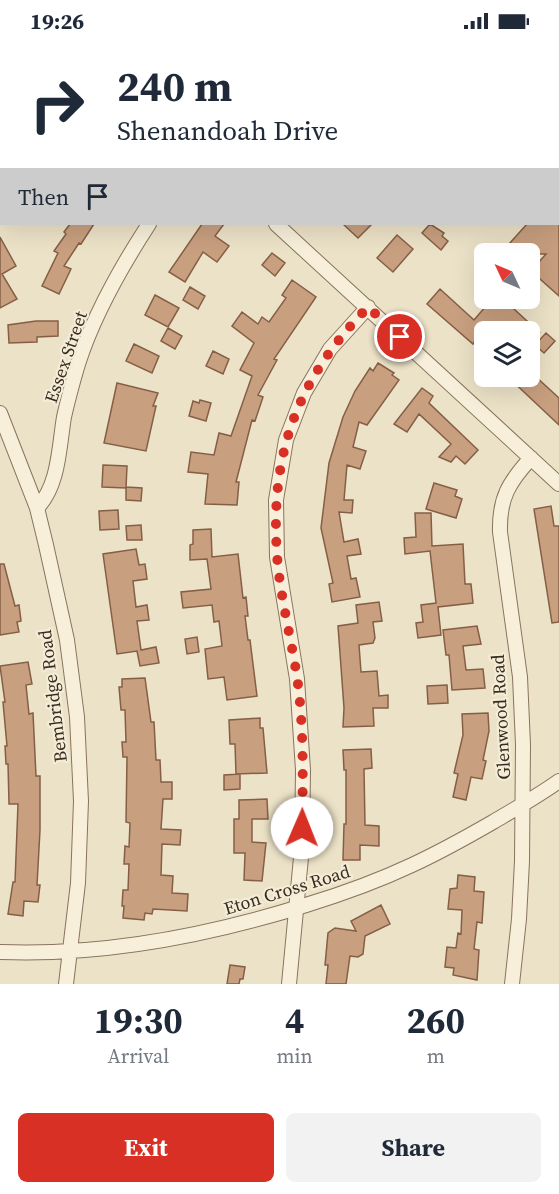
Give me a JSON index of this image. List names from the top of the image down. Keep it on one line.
{"streets":{"street":["Essex Street","Bembridge Road","Glenwood Road","Eton Cross Road"]},"crossings":[["Essex Street","Bembridge Road"],["Bembridge Road","Eton Cross Road"],["Glenwood Road","Eton Cross Road"]],"north":"top left","page":{"status":"19:26","turn":["240 m","Shenandoah Drive"],"then":"Then","eta":["19:30","Arrival","4","min","260","m"],"buttons":["Exit","Share"]}}
